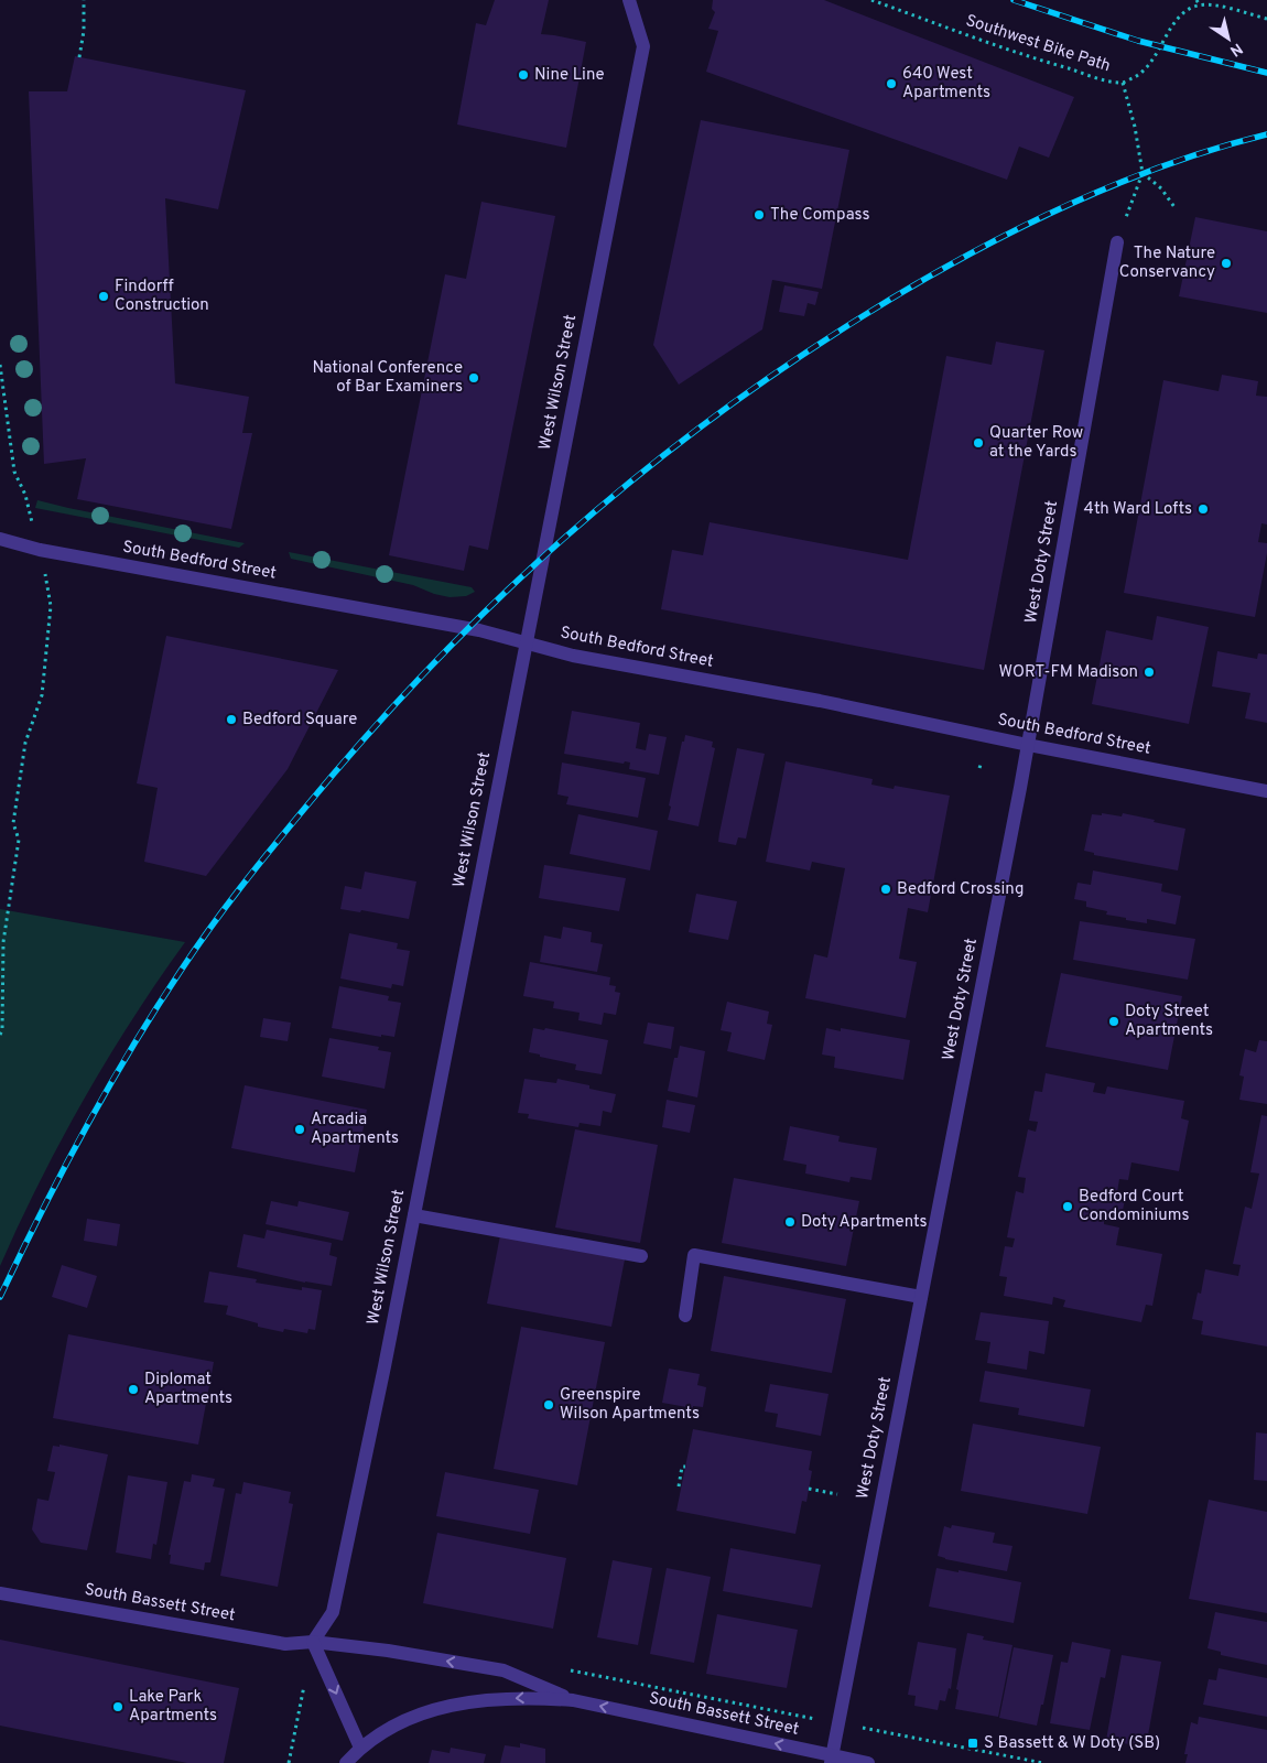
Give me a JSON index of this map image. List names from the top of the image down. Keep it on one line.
{"streets":{"street":["West Wilson Street","South Bedford Street","West Doty Street","South Bassett Street"],"path":["Southwest Bike Path"]},"crossings":[["West Wilson Street","South Bedford Street"],["West Wilson Street","South Bassett Street"],["South Bedford Street","West Doty Street"],["West Doty Street","South Bassett Street"]],"one_way":["South Bassett Street"],"places":{"other":["Nine Line","640 West Apartments","The Compass","The Nature Conservancy","Findorff Construction","National Conference of Bar Examiners","Quarter Row at the Yards","4th Ward Lofts","WORT-FM Madison","Bedford Square","Bedford Crossing","Doty Street Apartments","Arcadia Apartments","Bedford Court Condominiums","Doty Apartments","Diplomat Apartments","Greenspire Wilson Apartments","Lake Park Apartments"],"transit":["S Bassett & W Doty (SB)"]},"north":"bottom right"}
